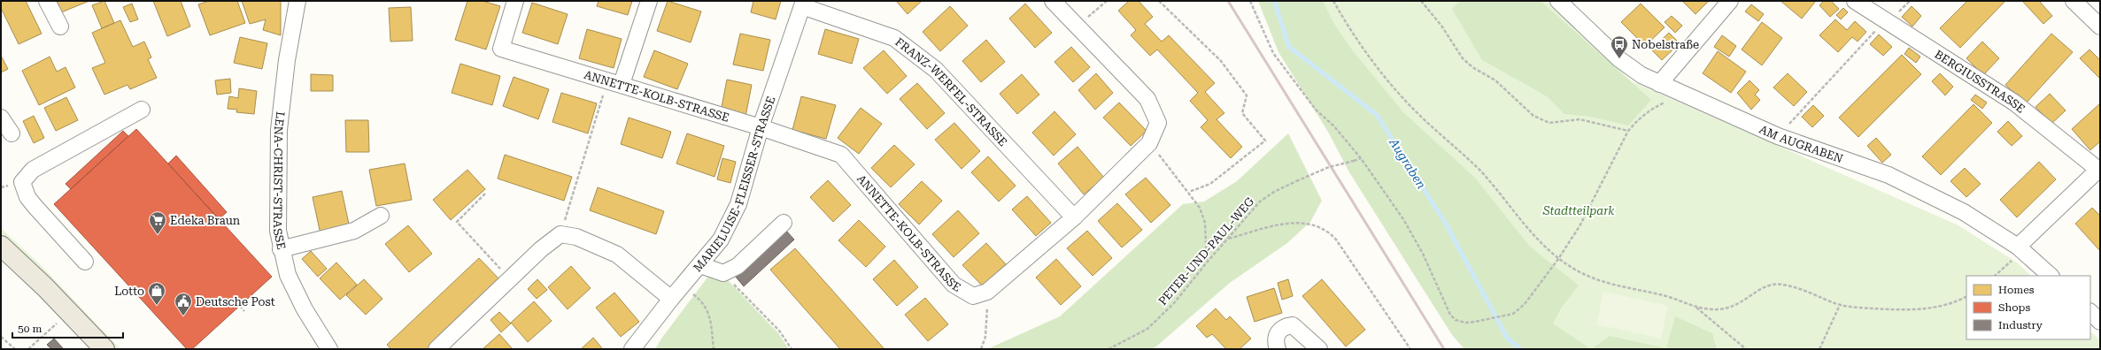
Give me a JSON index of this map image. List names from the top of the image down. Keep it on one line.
{"streets":{"street":["BERGIUSSTRASSE","FRANZ-WERFEL-STRASSE","ANNETTE-KOLB-STRASSE","AM AUGRABEN","LENA-CHRIST-STRASSE","MARIELUISE-FLEISSER-STRASSE"],"path":["PETER-UND-PAUL-WEG"]},"crossings":[["FRANZ-WERFEL-STRASSE","MARIELUISE-FLEISSER-STRASSE"],["ANNETTE-KOLB-STRASSE","MARIELUISE-FLEISSER-STRASSE"]],"water":["Augraben"],"parks":["Stadtteilpark"],"places":{"bus stop":["Nobelstraße"],"supermarket":["Edeka Braun"],"shop":["Lotto"],"public building":["Deutsche Post"]},"legend":["Homes","Shops","Industry"],"scale_bar":"50 m"}
